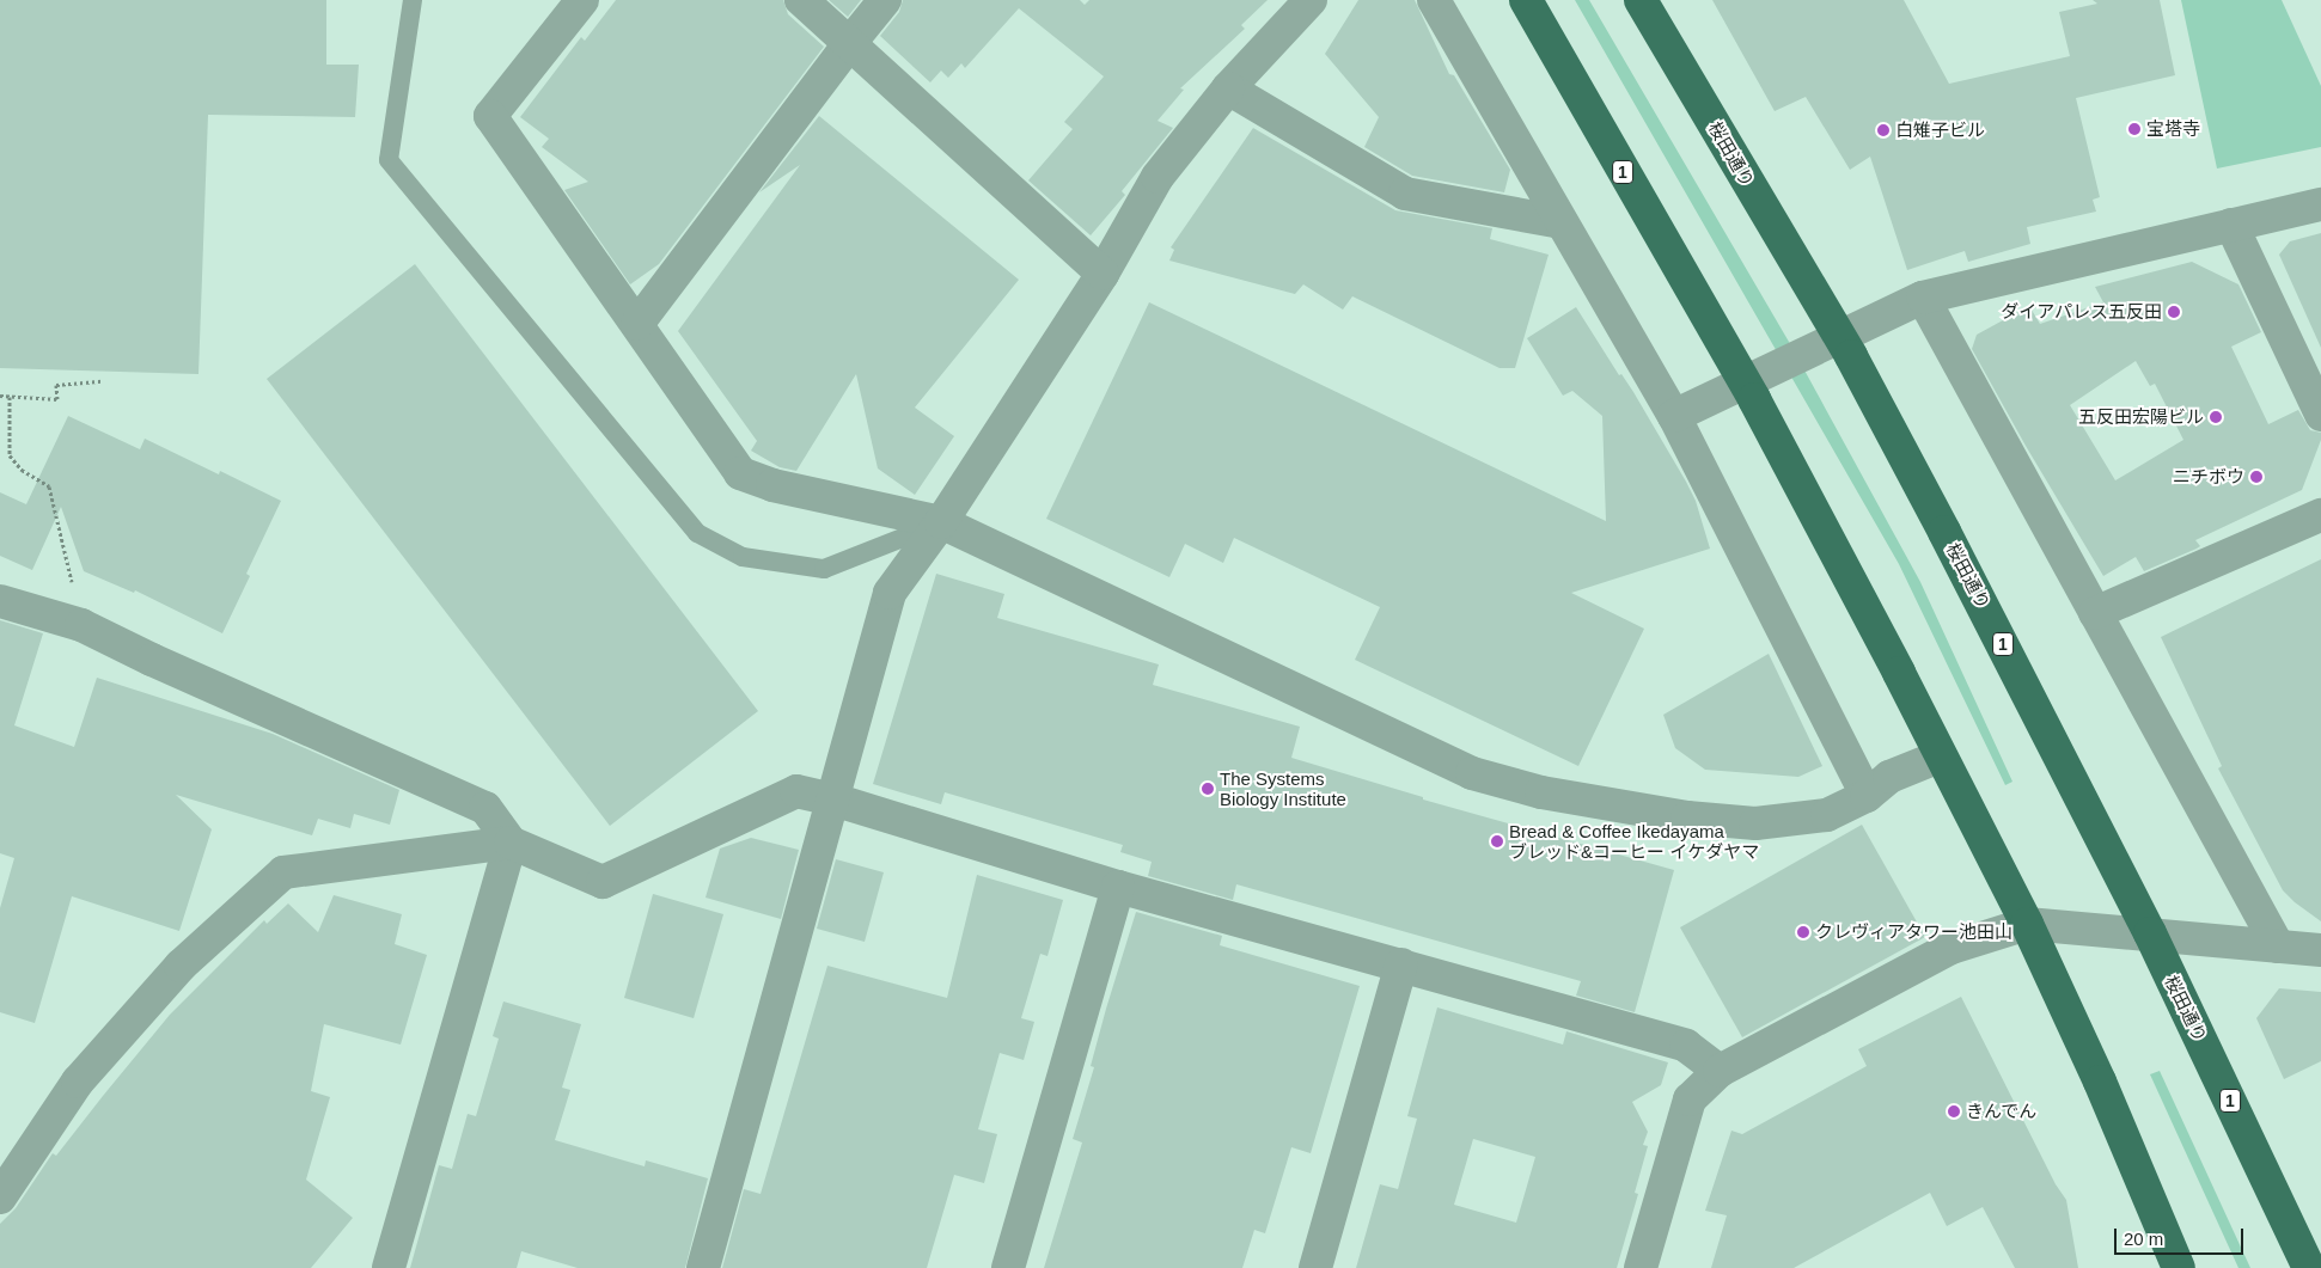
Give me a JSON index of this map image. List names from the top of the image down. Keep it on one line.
{"streets":{"highway":["桜田通り","1"]},"places":["宝塔寺","白雉子ビル","ダイアパレス五反田","五反田宏陽ビル","ニチボウ","The Systems Biology Institute","Bread & Coffee Ikedayama ブレッド&コーヒー イケダヤマ","クレヴィアタワー池田山","きんでん"],"scale_bar":"20 m"}
